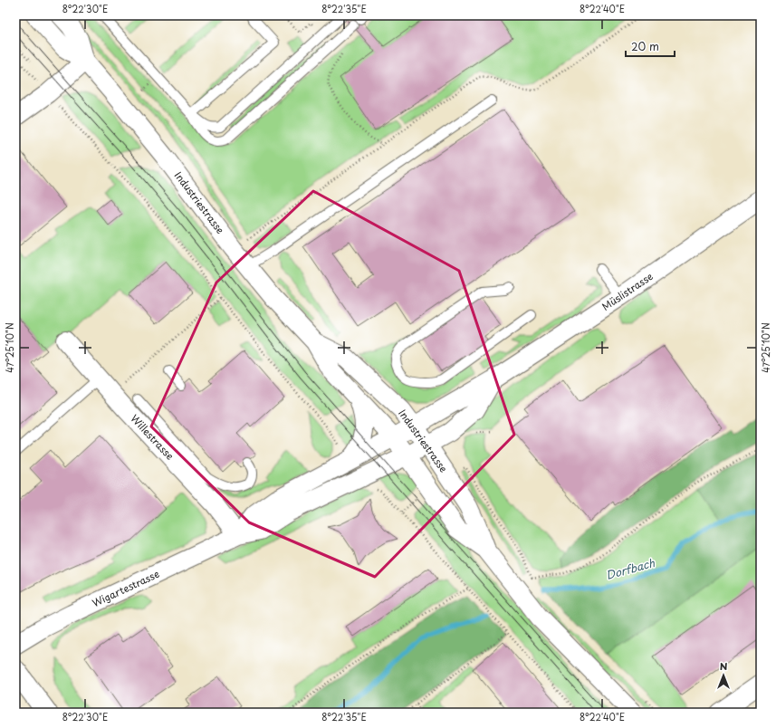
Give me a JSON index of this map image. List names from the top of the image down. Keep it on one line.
{"streets":{"street":["Industriestrasse","Müslistrasse","Willestrasse","Wigartestrasse"]},"crossings":[["Industriestrasse","Müslistrasse"],["Willestrasse","Wigartestrasse"]],"water":["Dorfbach"],"scale_bar":"20 m","north":"top","coordinates":["8°22'30\"E","8°22'35\"E","8°22'40\"E","47°25'10\"N"]}
